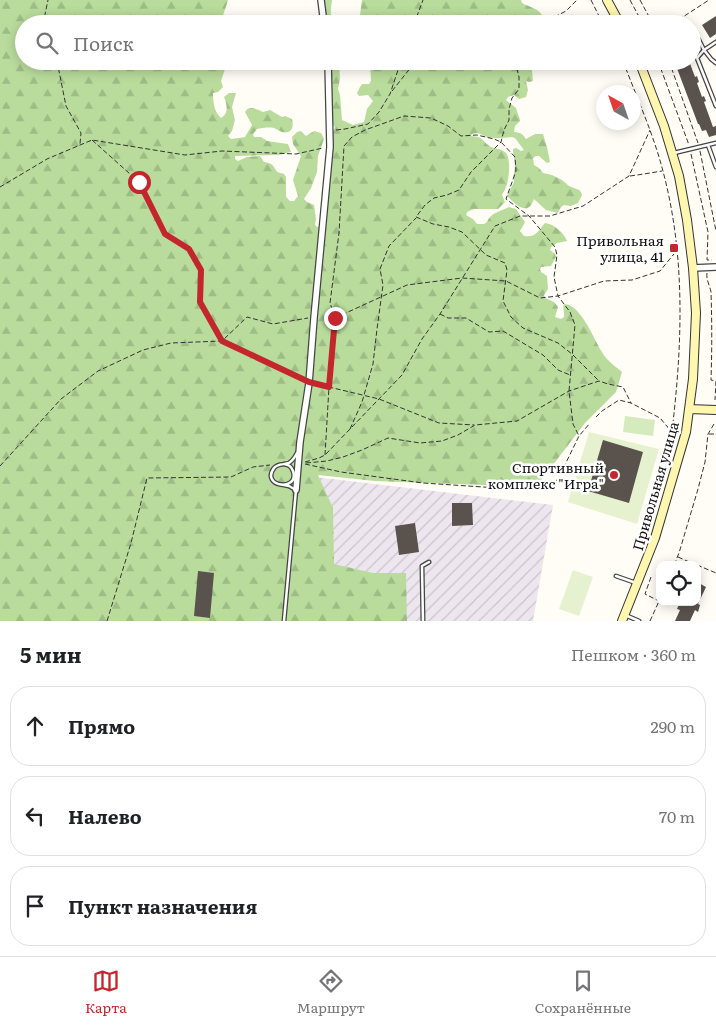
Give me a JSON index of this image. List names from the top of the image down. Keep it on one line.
{"streets":{"main road":["Привольная улица"]},"places":{"transit":["Привольная улица, 41"],"other":["Спортивный комплекс \"Игра\""]},"north":"top left","page":{"search":"Поиск","heading":["5 мин","Пешком · 360 m"],"list":[["Прямо","290 m"],["Налево","70 m"],"Пункт назначения"],"nav":["Карта","Маршрут","Сохранённые"]}}
